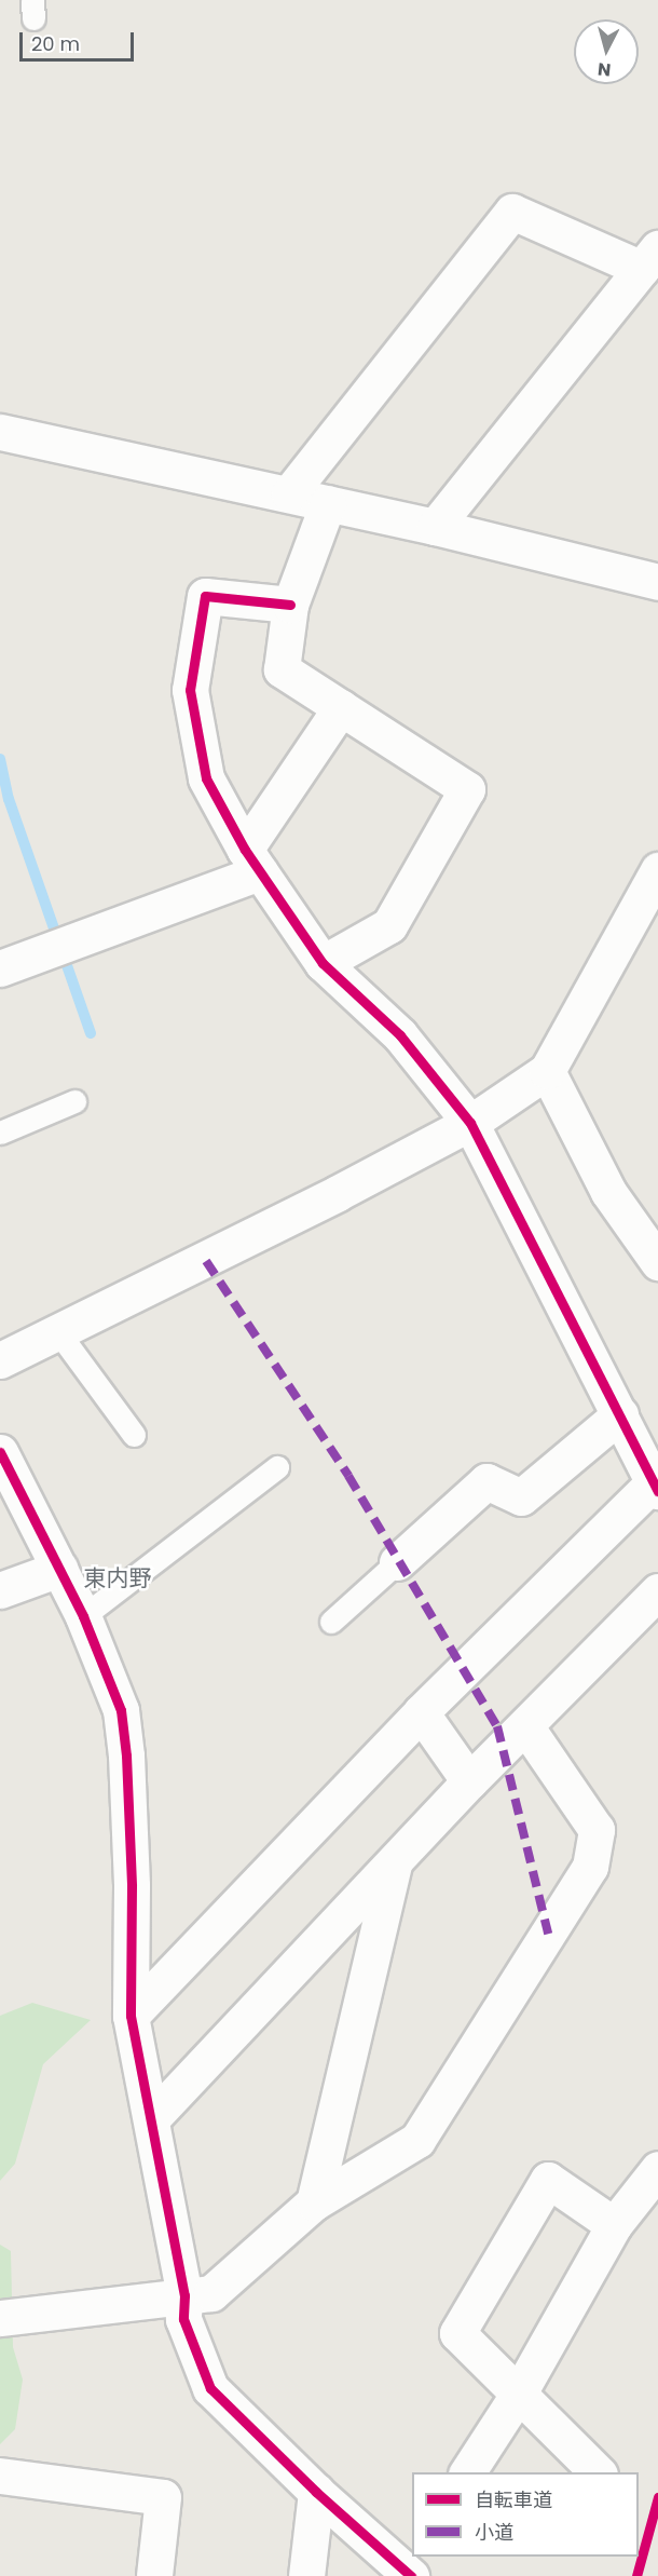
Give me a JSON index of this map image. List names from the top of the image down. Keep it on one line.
{"districts":["東内野"],"legend":["自転車道","小道"],"scale_bar":"20 m","north":"bottom"}
